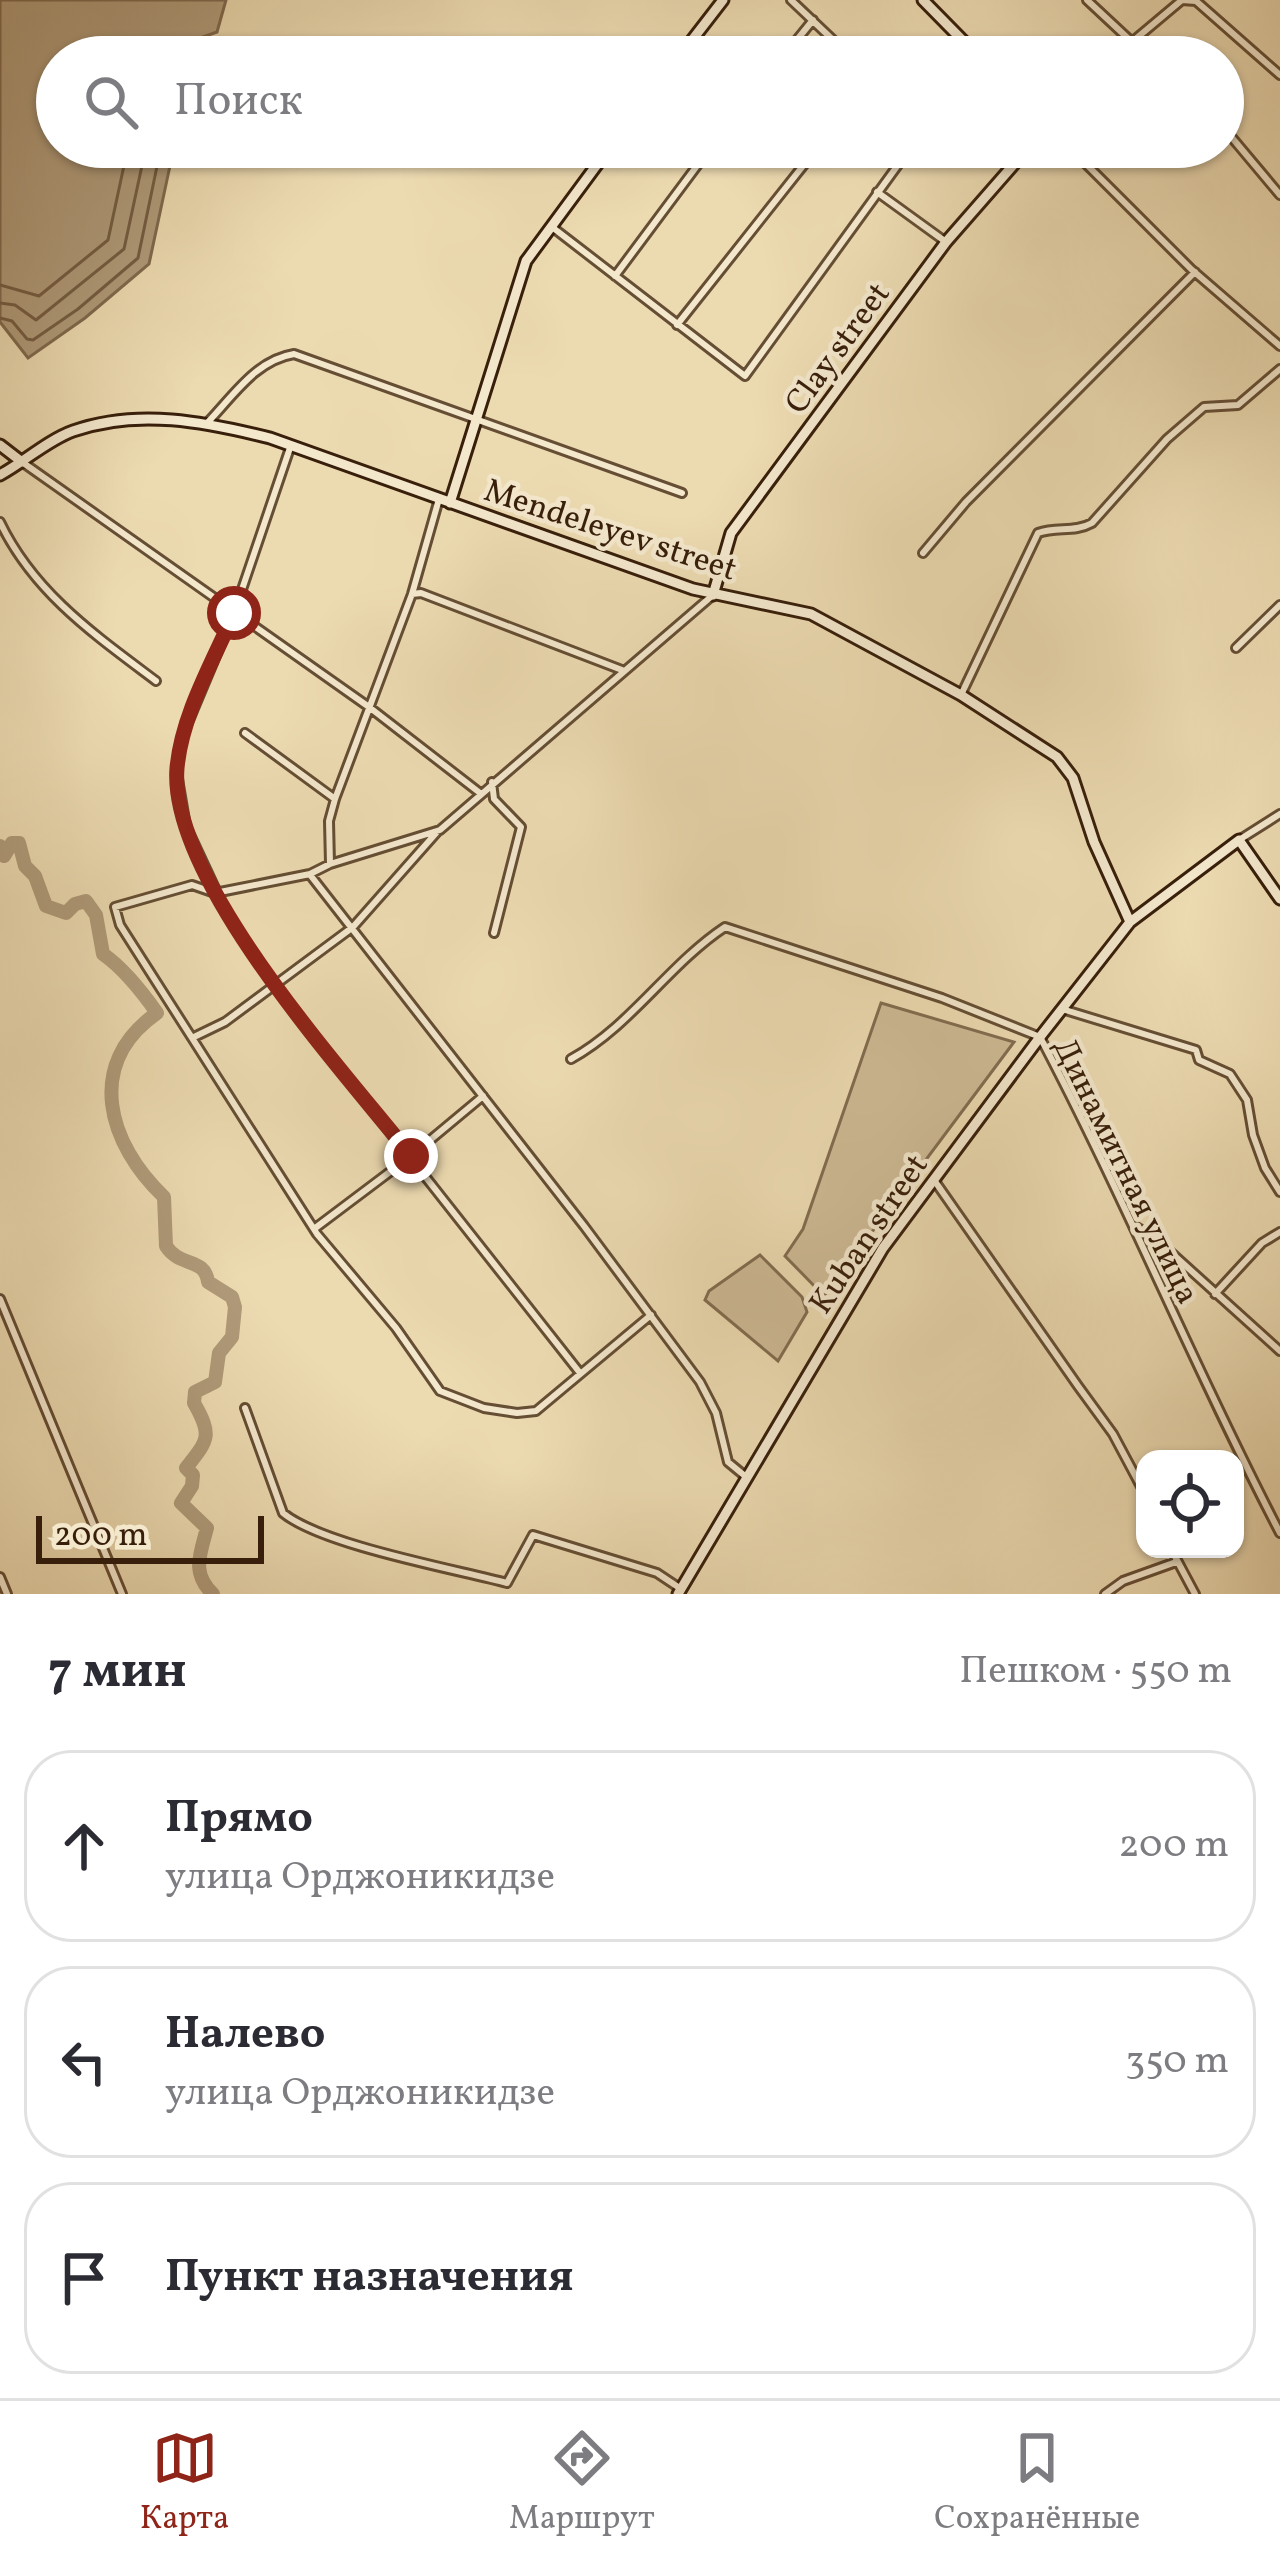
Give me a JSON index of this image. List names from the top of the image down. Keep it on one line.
{"streets":{"street":["Clay street","Mendeleyev street","Динамитная улица","Kuban street"]},"crossings":[["Clay street","Mendeleyev street"],["Mendeleyev street","Kuban street"],["Динамитная улица","Kuban street"]],"scale_bar":"200 m","page":{"search":"Поиск","scale":"200 m","heading":["7 мин","Пешком · 550 m"],"list":[["Прямо","улица Орджоникидзе","200 m"],["Налево","улица Орджоникидзе","350 m"],"Пункт назначения"],"nav":["Карта","Маршрут","Сохранённые"]}}
